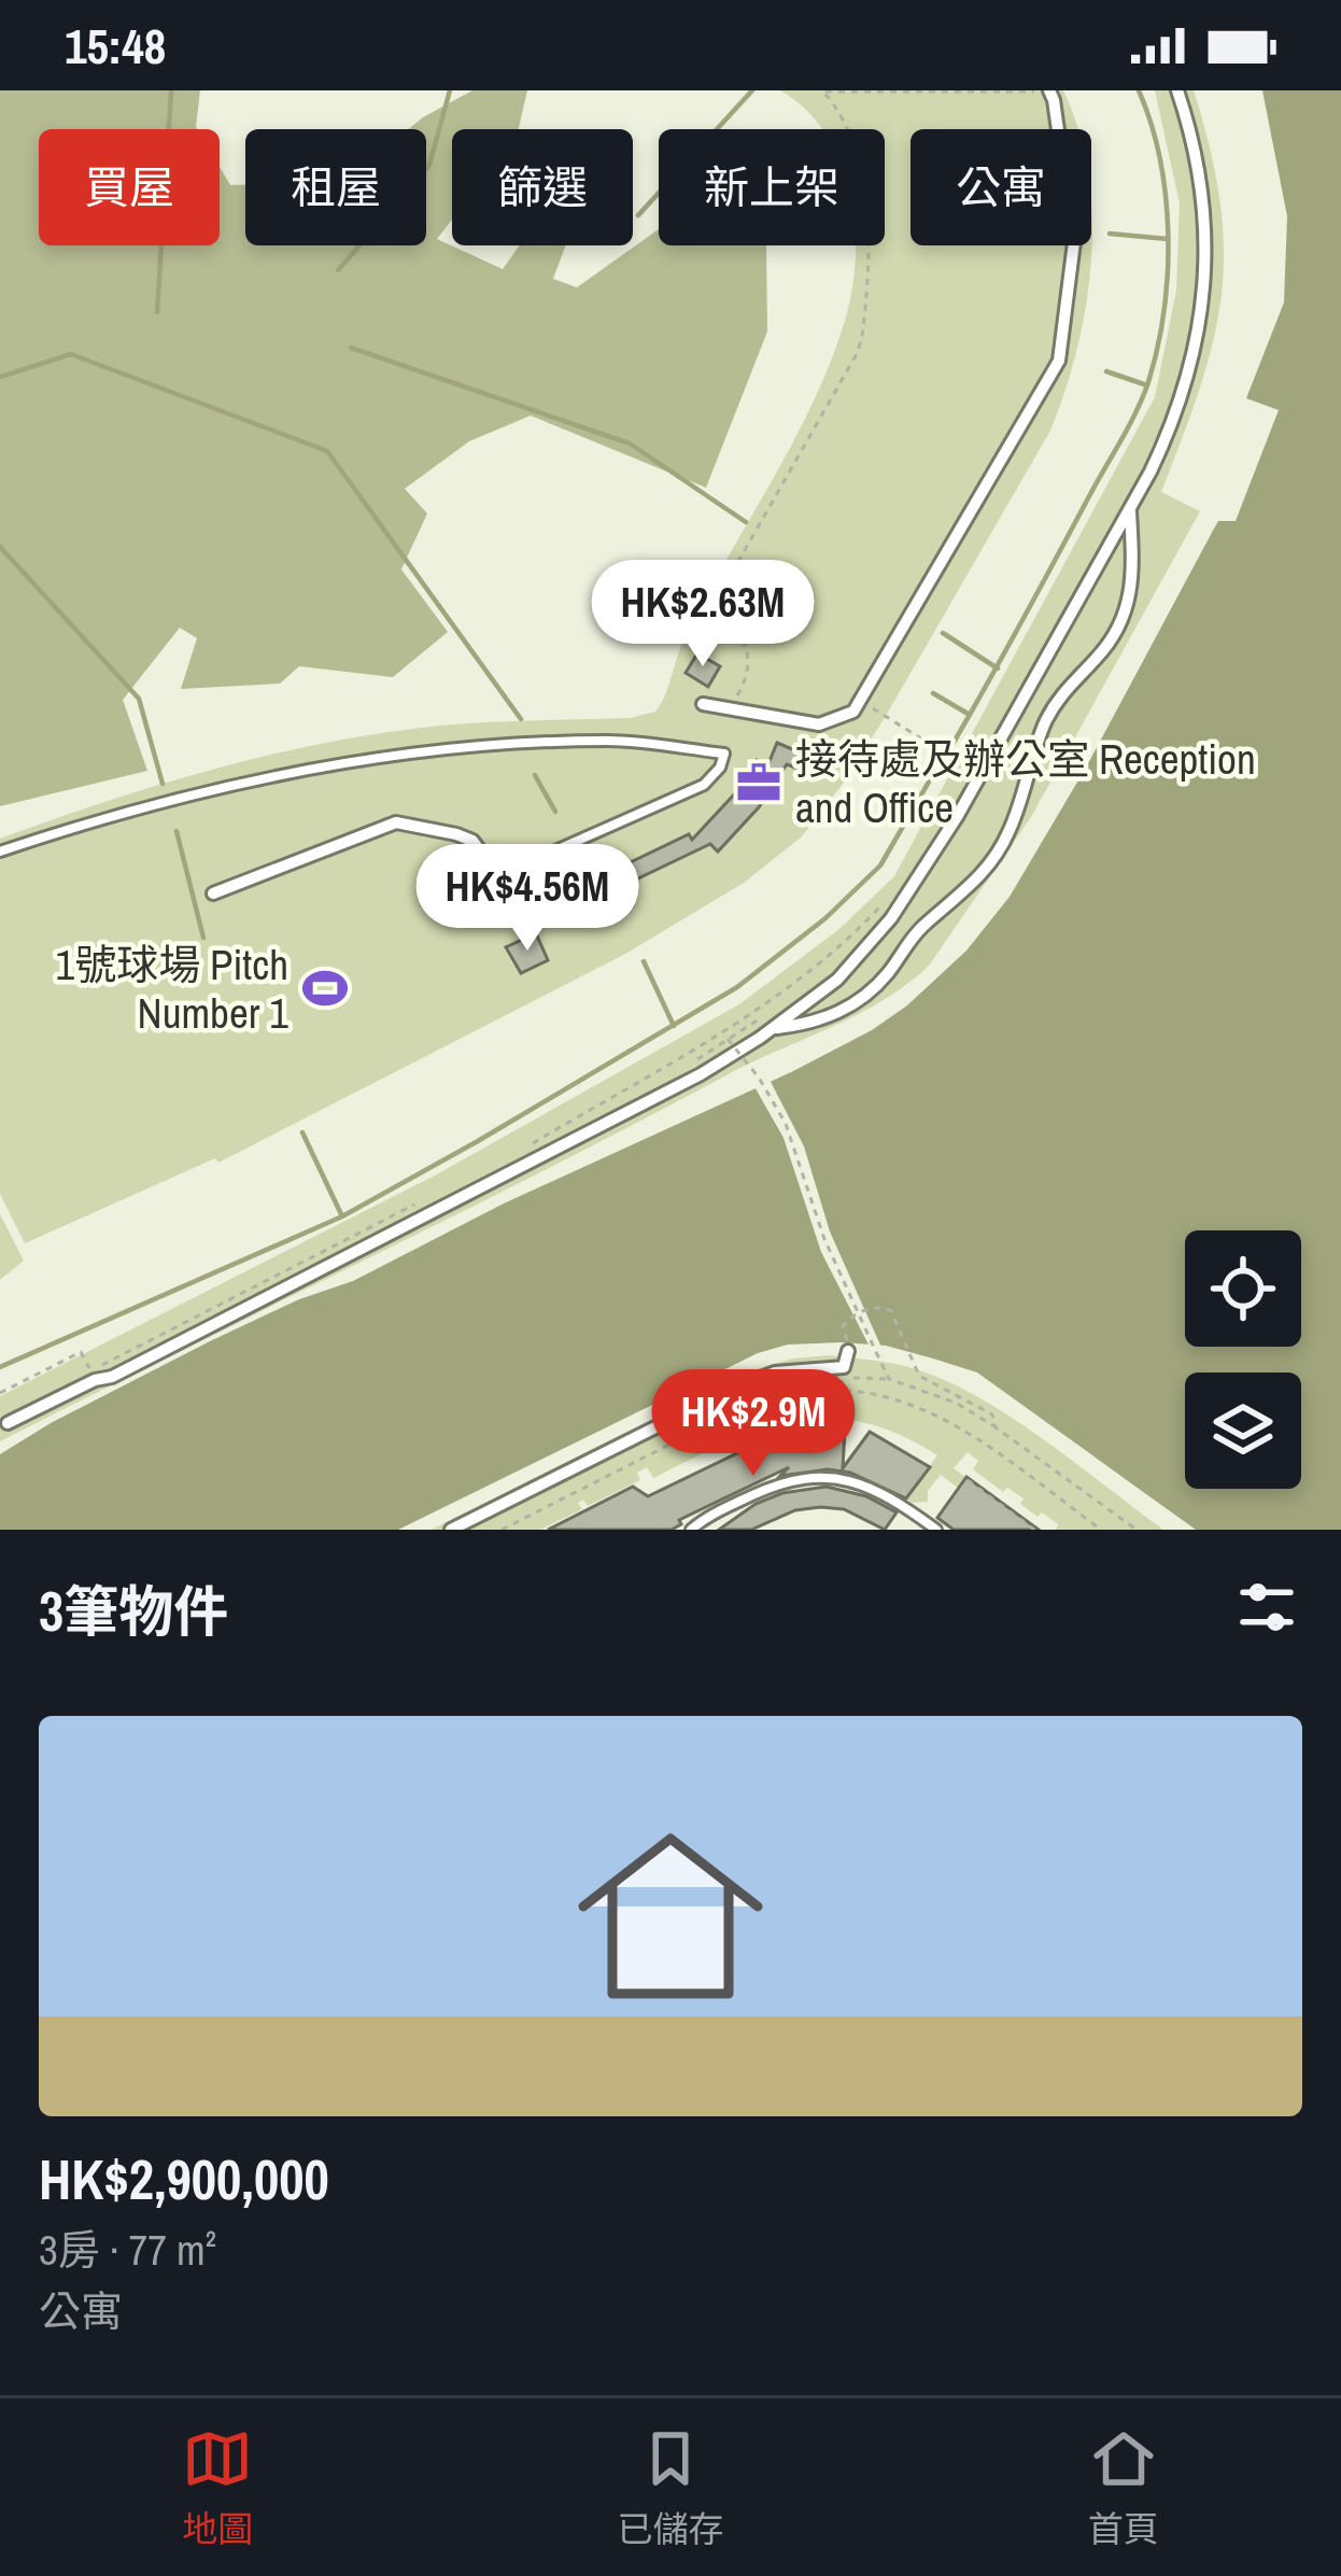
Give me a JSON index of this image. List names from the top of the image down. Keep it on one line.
{"places":{"office":["接待處及辦公室 Reception and Office"],"sports":["1號球場 Pitch Number 1"]},"page":{"status":"15:48","chip":["買屋","租屋","篩選","新上架","公寓"],"price":["HK$2.63M","HK$4.56M","HK$2.9M"],"heading":"3筆物件","list":[{"name":"HK$2,900,000","note":"3房 · 77 m² · 公寓"}],"tabs":["地圖","已儲存","首頁"]}}
